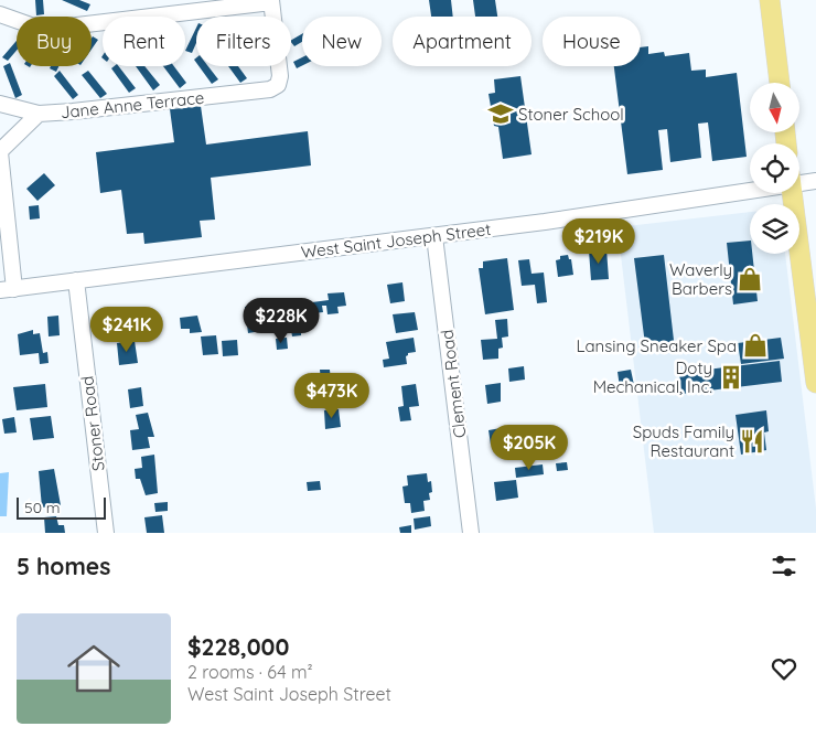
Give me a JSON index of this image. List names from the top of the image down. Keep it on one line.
{"streets":{"street":["Jane Anne Terrace","West Saint Joseph Street","Clement Road","Stoner Road"]},"crossings":[["West Saint Joseph Street","Clement Road"],["West Saint Joseph Street","Stoner Road"]],"places":{"school or university":["Stoner School"],"shop":["Waverly Barbers","Lansing Sneaker Spa"],"building":["Doty Mechanical, Inc."],"restaurant":["Spuds Family Restaurant"]},"scale_bar":"50 m","north":"bottom","page":{"chip":["Buy","Rent","Filters","New","Apartment","House"],"price":["$219K","$228K","$241K","$473K","$205K"],"scale":"50 m","heading":"5 homes","list":[{"name":"$228,000","note":"2 rooms · 64 m² · West Saint Joseph Street"}]}}
